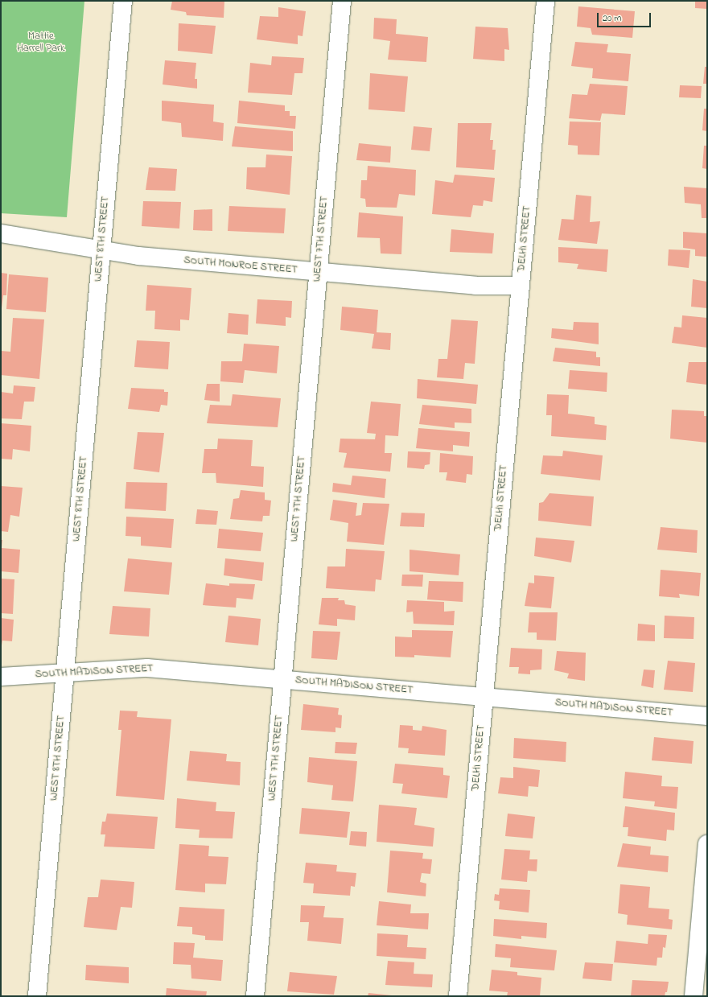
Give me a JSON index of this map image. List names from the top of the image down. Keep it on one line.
{"streets":{"street":["WEST 8TH STREET","WEST 7TH STREET","DELHI STREET","SOUTH MONROE STREET","SOUTH MADISON STREET"]},"crossings":[["WEST 8TH STREET","SOUTH MONROE STREET"],["WEST 8TH STREET","SOUTH MADISON STREET"],["WEST 7TH STREET","SOUTH MONROE STREET"],["WEST 7TH STREET","SOUTH MADISON STREET"],["DELHI STREET","SOUTH MONROE STREET"],["DELHI STREET","SOUTH MADISON STREET"]],"parks":["Mattie Harrell Park"],"scale_bar":"20 m"}
